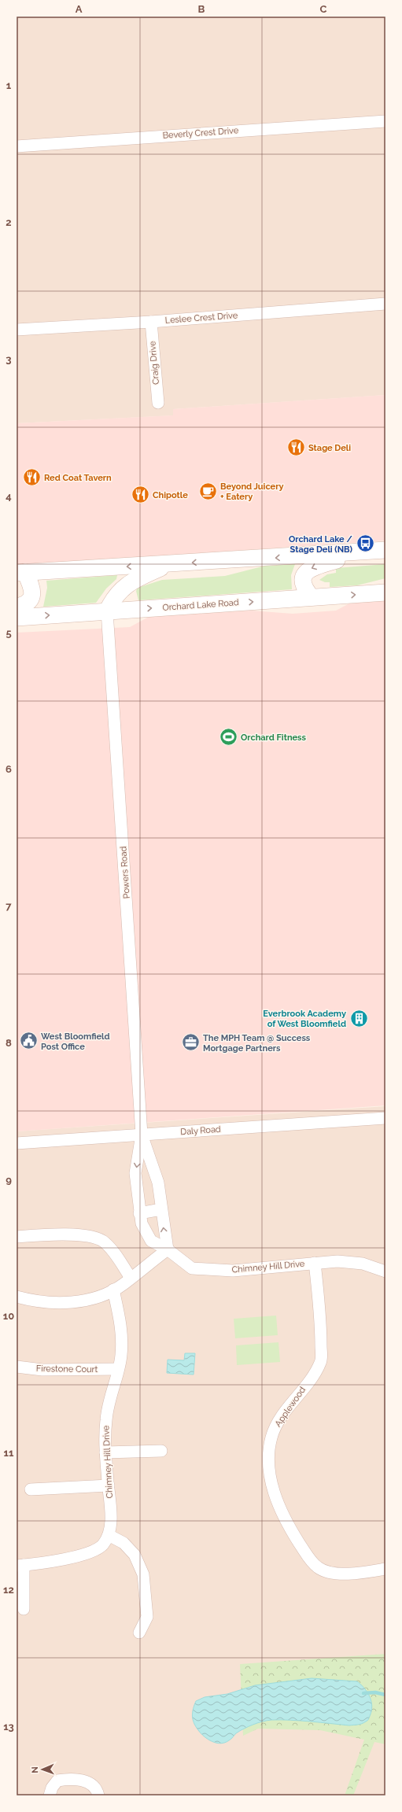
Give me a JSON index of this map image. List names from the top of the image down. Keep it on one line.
{"streets":{"main road":["Orchard Lake Road"],"street":["Beverly Crest Drive","Leslee Crest Drive","Craig Drive","Powers Road","Daly Road","Chimney Hill Drive","Firestone Court","Applewood"]},"crossings":[["Leslee Crest Drive","Craig Drive"],["Orchard Lake Road","Powers Road"],["Powers Road","Daly Road"],["Powers Road","Chimney Hill Drive"],["Daly Road","Chimney Hill Drive"],["Chimney Hill Drive","Firestone Court"],["Chimney Hill Drive","Applewood"]],"places":{"restaurant":["Stage Deli","Red Coat Tavern","Chipotle"],"cafe":["Beyond Juicery + Eatery"],"bus stop":["Orchard Lake / Stage Deli (NB)"],"sports":["Orchard Fitness"],"building":["Everbrook Academy of West Bloomfield"],"public building":["West Bloomfield Post Office"],"office":["The MPH Team @ Success Mortgage Partners"]},"north":"left","grid":{"columns":["A","B","C"],"rows":["1","2","3","4","5","6","7","8","9","10","11","12","13"]}}
